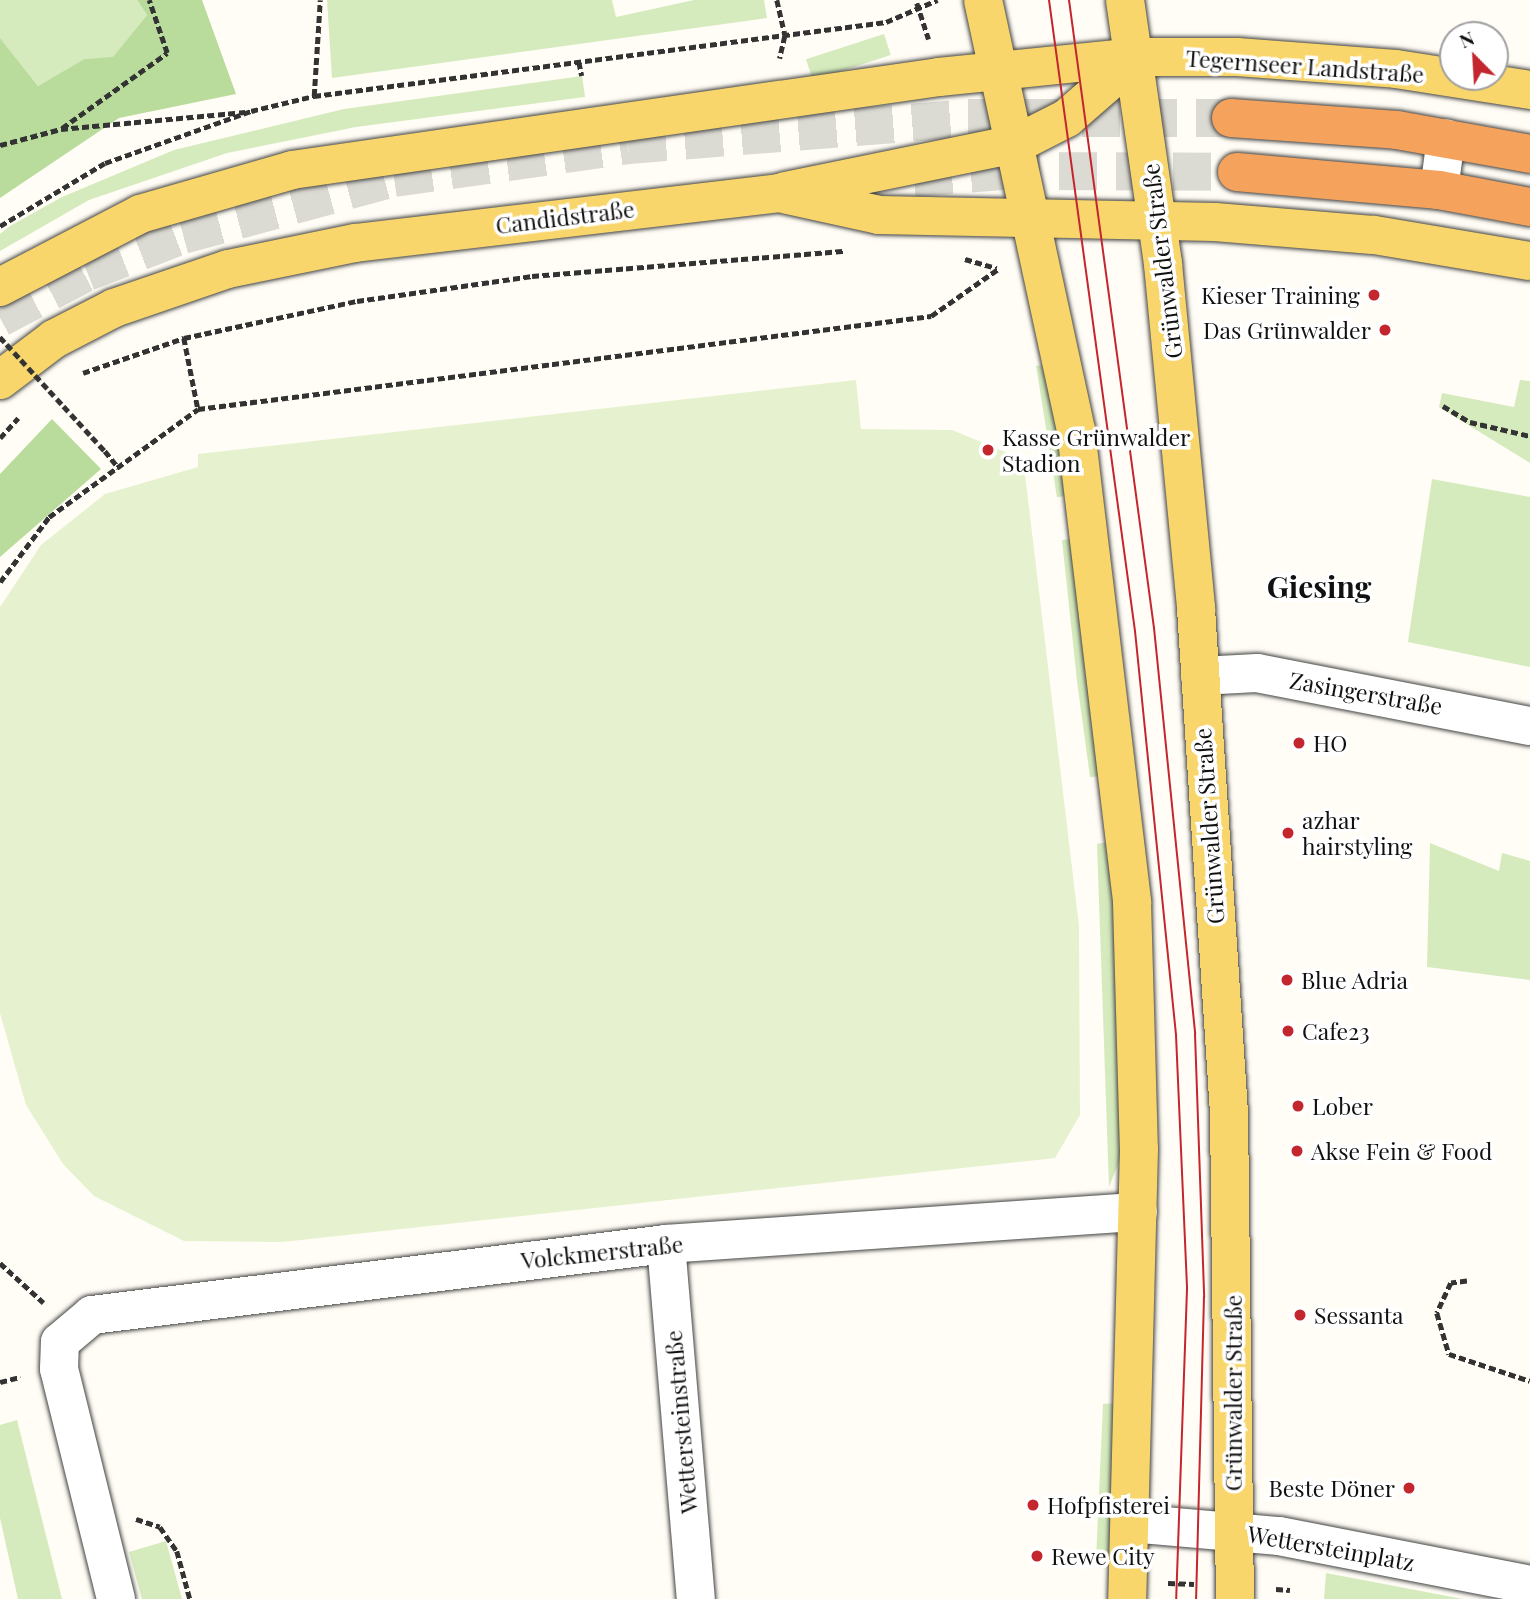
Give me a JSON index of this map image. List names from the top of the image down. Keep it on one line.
{"streets":{"main road":["Tegernseer Landstraße","Candidstraße","Grünwalder Straße"],"street":["Zasingerstraße","Volckmerstraße","Wettersteinstraße","Wettersteinplatz"]},"crossings":[["Tegernseer Landstraße","Grünwalder Straße"],["Candidstraße","Grünwalder Straße"],["Grünwalder Straße","Zasingerstraße"],["Grünwalder Straße","Wettersteinplatz"],["Volckmerstraße","Wettersteinstraße"]],"districts":["Giesing"],"places":["Kieser Training","Das Grünwalder","Kasse Grünwalder Stadion","HO","azhar hairstyling","Blue Adria","Cafe23","Lober","Akse Fein & Food","Sessanta","Beste Döner","Hofpfisterei","Rewe City"],"north":"top left"}
